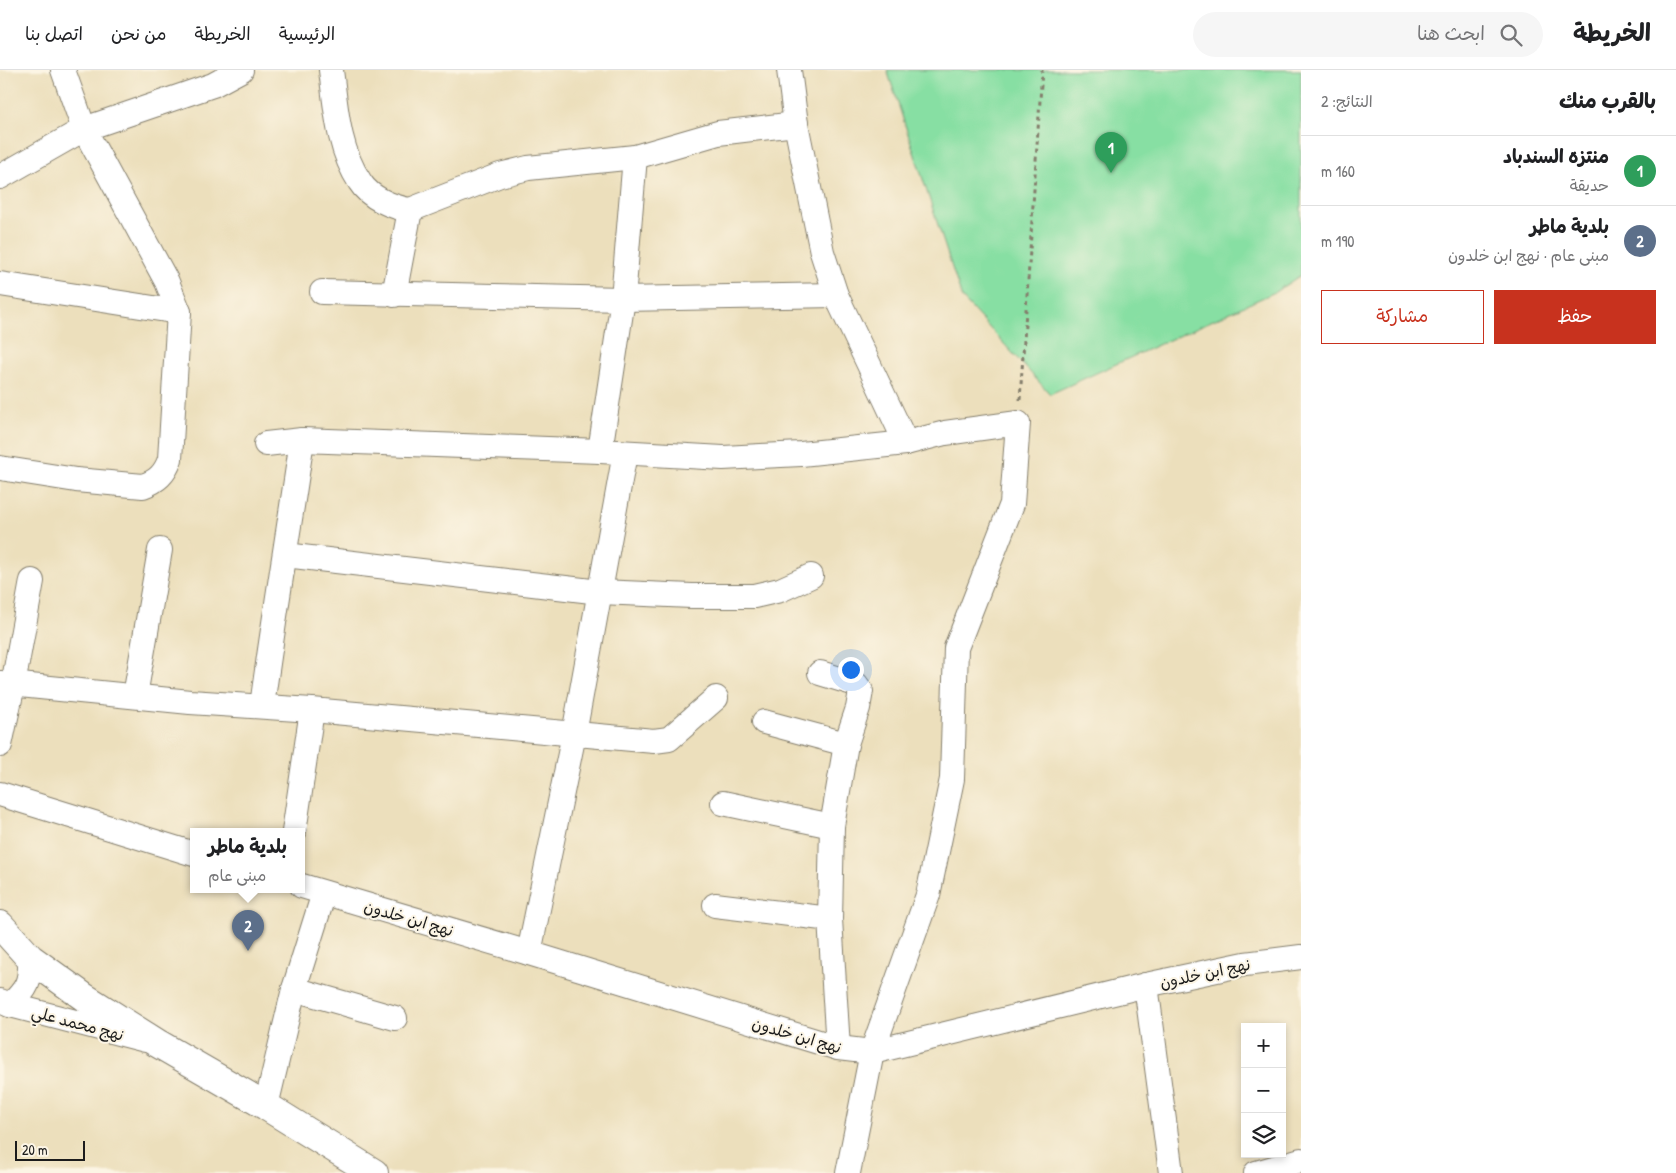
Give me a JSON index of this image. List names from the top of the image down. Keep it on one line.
{"streets":{"street":["نهج ابن خلدون","نهج محمد علي"]},"scale_bar":"20 m","page":{"header":"الخريطة","search":"ابحث هنا","nav":["الرئيسية","الخريطة","من نحن","اتصل بنا"],"heading":["بالقرب منك","النتائج: 2"],"pins":["1","2"],"list":[{"mark":"1","name":"منتزه السندباد","note":"حديقة","value":"160 m"},{"mark":"2","name":"بلدية ماطر","note":"مبنى عام · نهج ابن خلدون","value":"190 m"}],"buttons":["حفظ","مشاركة"],"popup":["بلدية ماطر","مبنى عام"],"map_buttons":["+","−"],"scale":"20 m"}}
